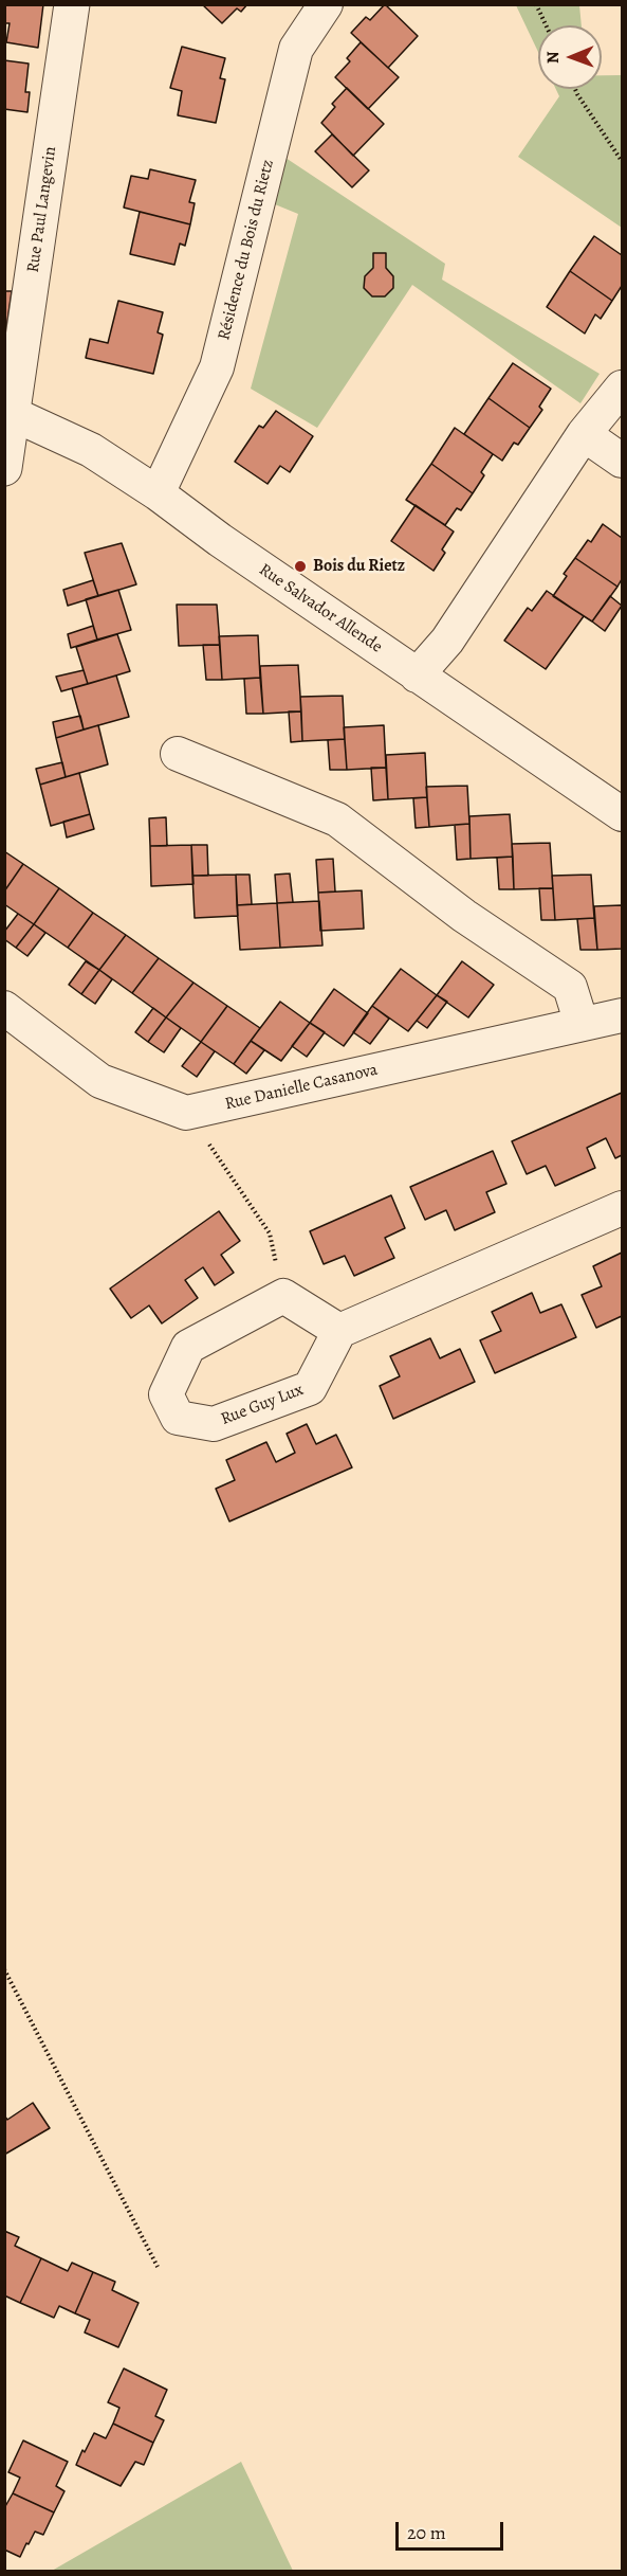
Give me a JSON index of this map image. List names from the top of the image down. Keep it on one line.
{"streets":{"street":["Rue Paul Langevin","Résidence du Bois du Rietz","Rue Salvador Allende","Rue Danielle Casanova","Rue Guy Lux"]},"crossings":[["Rue Paul Langevin","Rue Salvador Allende"],["Résidence du Bois du Rietz","Rue Salvador Allende"]],"places":["Bois du Rietz"],"scale_bar":"20 m","north":"left"}
